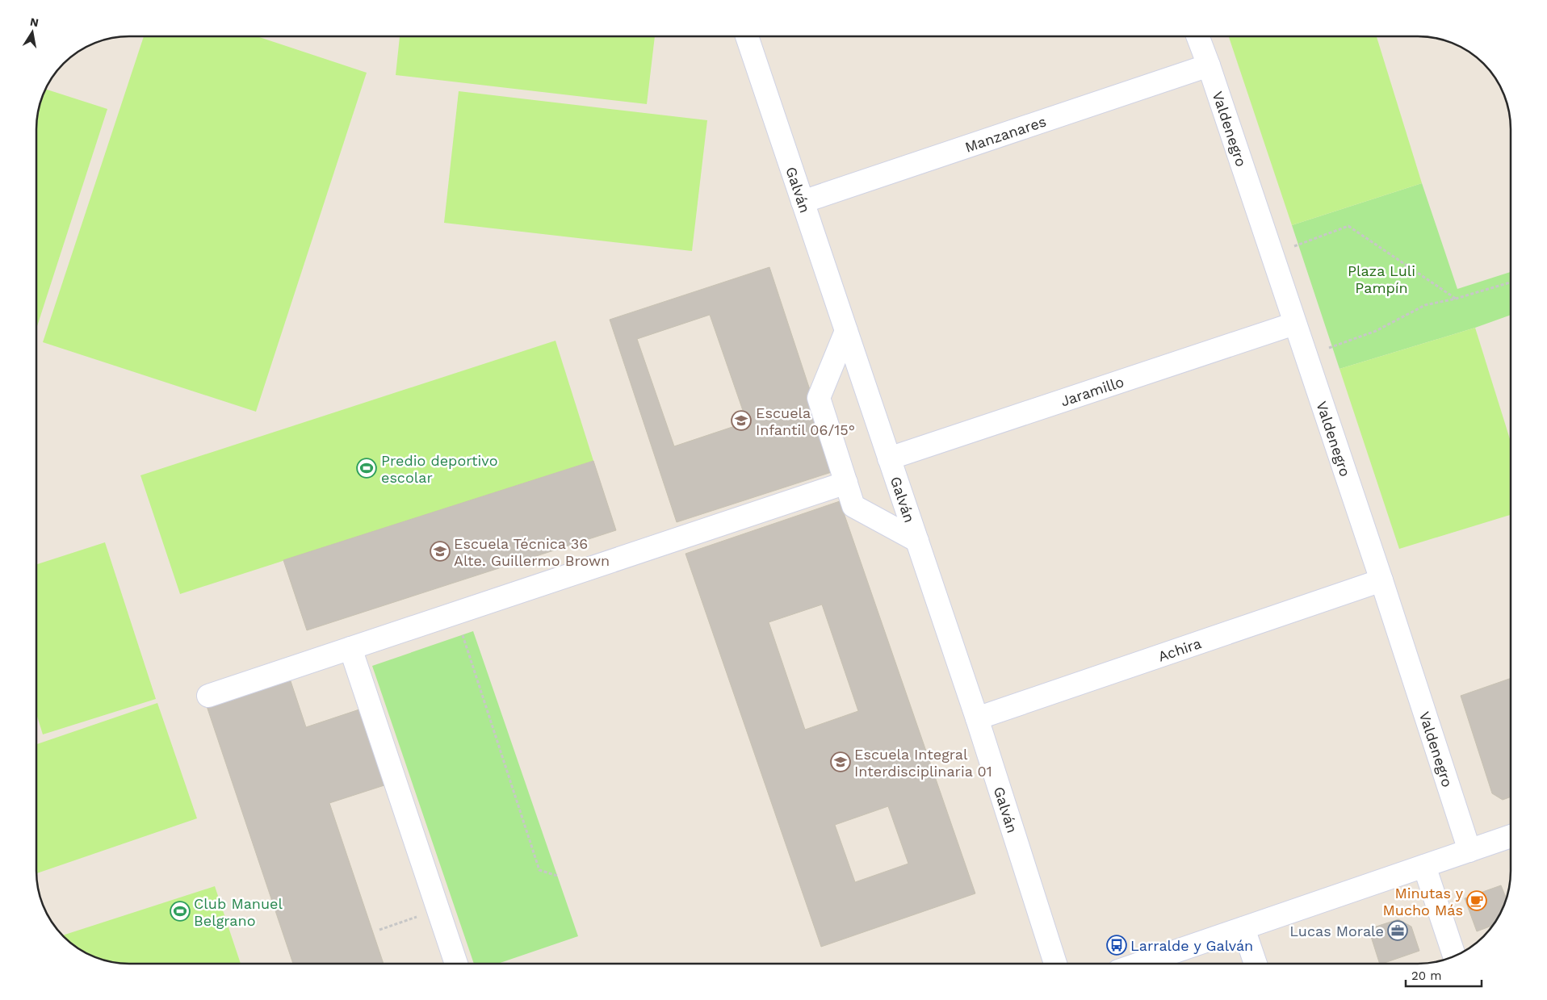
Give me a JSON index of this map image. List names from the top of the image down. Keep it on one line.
{"streets":{"street":["Valdenegro","Manzanares","Galván","Jaramillo","Achira"]},"crossings":[["Valdenegro","Manzanares"],["Valdenegro","Jaramillo"],["Valdenegro","Achira"],["Manzanares","Galván"],["Galván","Jaramillo"],["Galván","Achira"]],"parks":["Plaza Luli Pampín"],"places":{"school or university":["Escuela Infantil 06/15°","Escuela Técnica 36 Alte. Guillermo Brown","Escuela Integral Interdisciplinaria 01"],"sports":["Predio deportivo escolar","Club Manuel Belgrano"],"cafe":["Minutas y Mucho Más"],"office":["Lucas Morale"],"bus stop":["Larralde y Galván"]},"scale_bar":"20 m","north":"top"}
